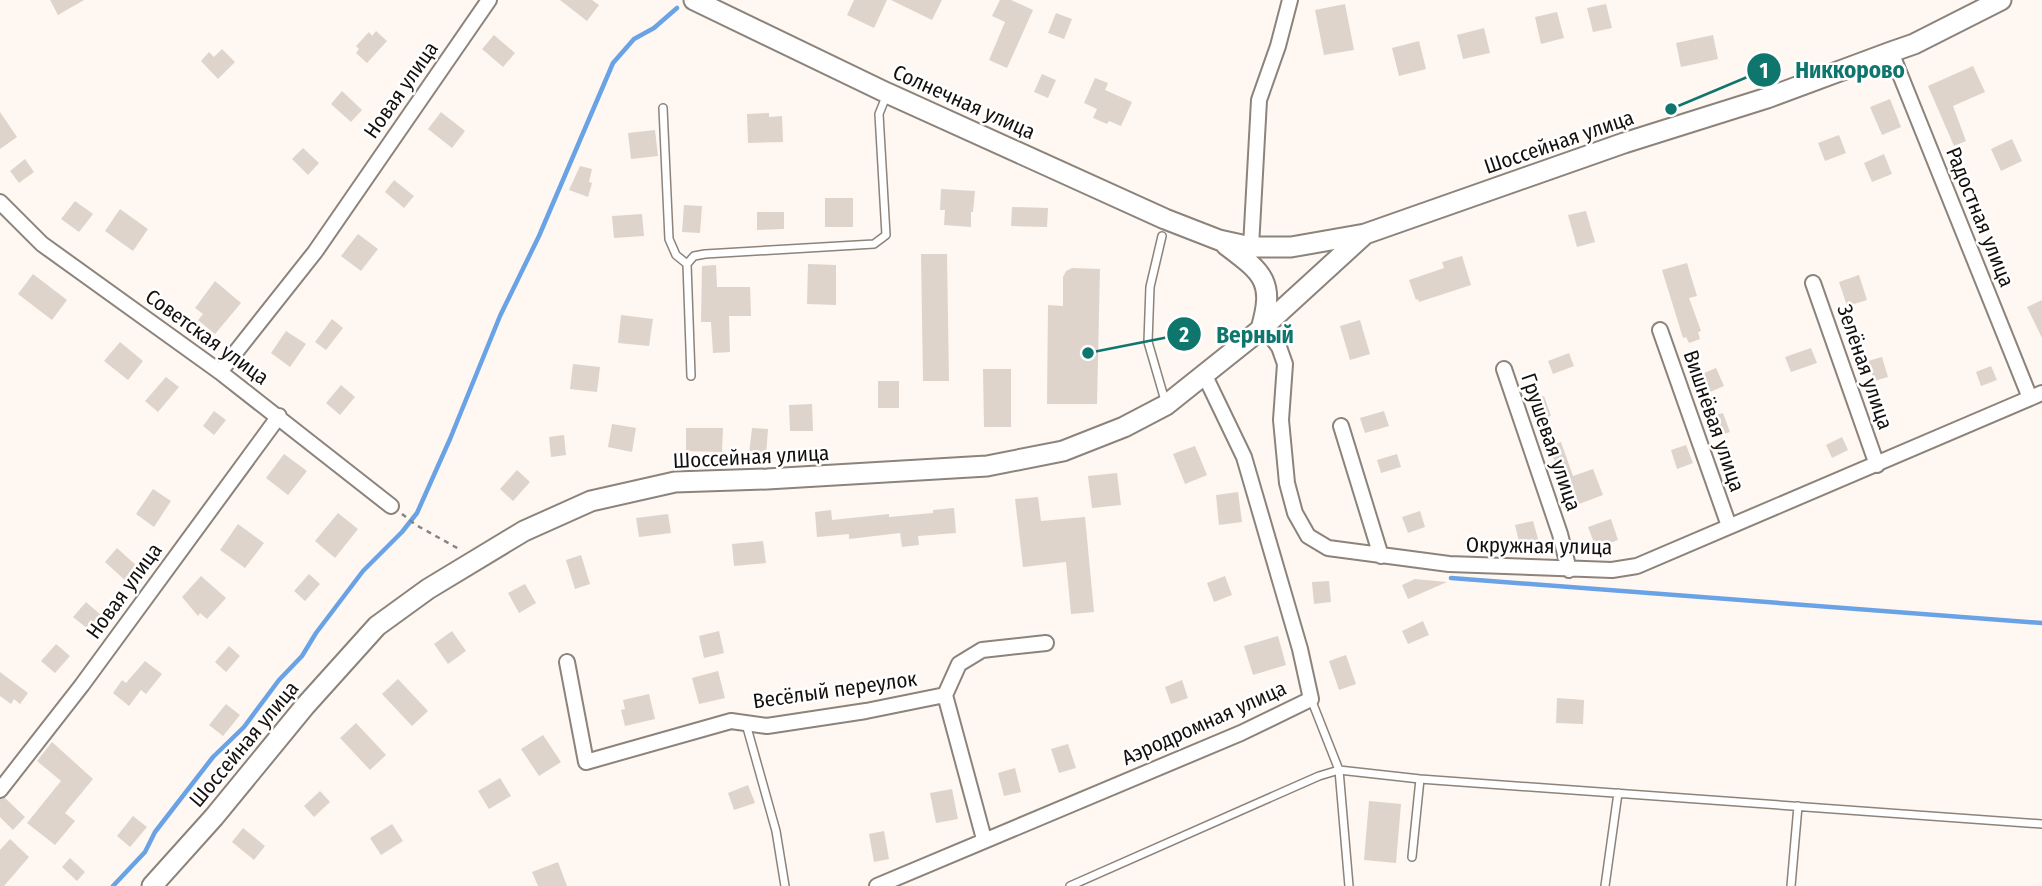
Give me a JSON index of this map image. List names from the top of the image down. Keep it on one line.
{"streets":{"main road":["Солнечная улица","Шоссейная улица"],"street":["Новая улица","Радостная улица","Советская улица","Зелёная улица","Вишнёвая улица","Грушевая улица","Окружная улица","Весёлый переулок","Аэродромная улица"]},"crossings":[["Новая улица","Советская улица"],["Шоссейная улица","Радостная улица"],["Шоссейная улица","Окружная улица"],["Шоссейная улица","Аэродромная улица"],["Радостная улица","Окружная улица"],["Зелёная улица","Окружная улица"],["Вишнёвая улица","Окружная улица"],["Грушевая улица","Окружная улица"]],"places":["Никкорово","Верный"]}
